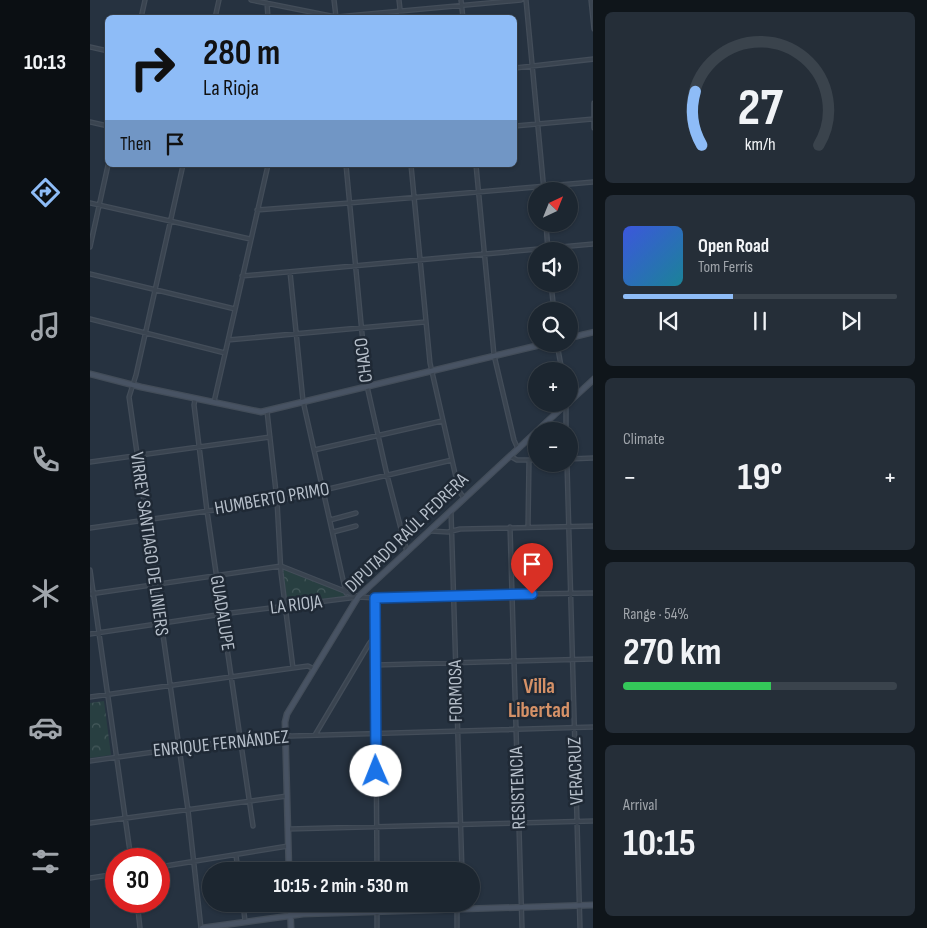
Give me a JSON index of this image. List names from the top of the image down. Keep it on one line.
{"streets":{"street":["CHACO","HUMBERTO PRIMO","DIPUTADO RAÚL PEDRERA","VIRREY SANTIAGO DE LINIERS","LA RIOJA","GUADALUPE","FORMOSA","ENRIQUE FERNÁNDEZ","VERACRUZ","RESISTENCIA"]},"crossings":[["CHACO","HUMBERTO PRIMO"],["CHACO","DIPUTADO RAÚL PEDRERA"],["HUMBERTO PRIMO","VIRREY SANTIAGO DE LINIERS"],["HUMBERTO PRIMO","GUADALUPE"],["DIPUTADO RAÚL PEDRERA","LA RIOJA"],["DIPUTADO RAÚL PEDRERA","FORMOSA"],["DIPUTADO RAÚL PEDRERA","ENRIQUE FERNÁNDEZ"],["VIRREY SANTIAGO DE LINIERS","LA RIOJA"],["VIRREY SANTIAGO DE LINIERS","ENRIQUE FERNÁNDEZ"],["LA RIOJA","GUADALUPE"],["LA RIOJA","FORMOSA"],["LA RIOJA","VERACRUZ"],["LA RIOJA","RESISTENCIA"],["GUADALUPE","ENRIQUE FERNÁNDEZ"],["FORMOSA","ENRIQUE FERNÁNDEZ"],["ENRIQUE FERNÁNDEZ","VERACRUZ"],["ENRIQUE FERNÁNDEZ","RESISTENCIA"]],"districts":["Villa Libertad"],"north":"top right","page":{"tabs":"10:13","turn":["280 m","La Rioja"],"then":"Then","map_buttons":["+","−"],"song":["Open Road","Tom Ferris"],"tile":["Climate",["Range · 54%","270 km"],["Arrival","10:15"]],"heat":["−","19°","+"],"limit":"30","trip":"10:15 · 2 min · 530 m","gauge":["27","km/h"]}}
